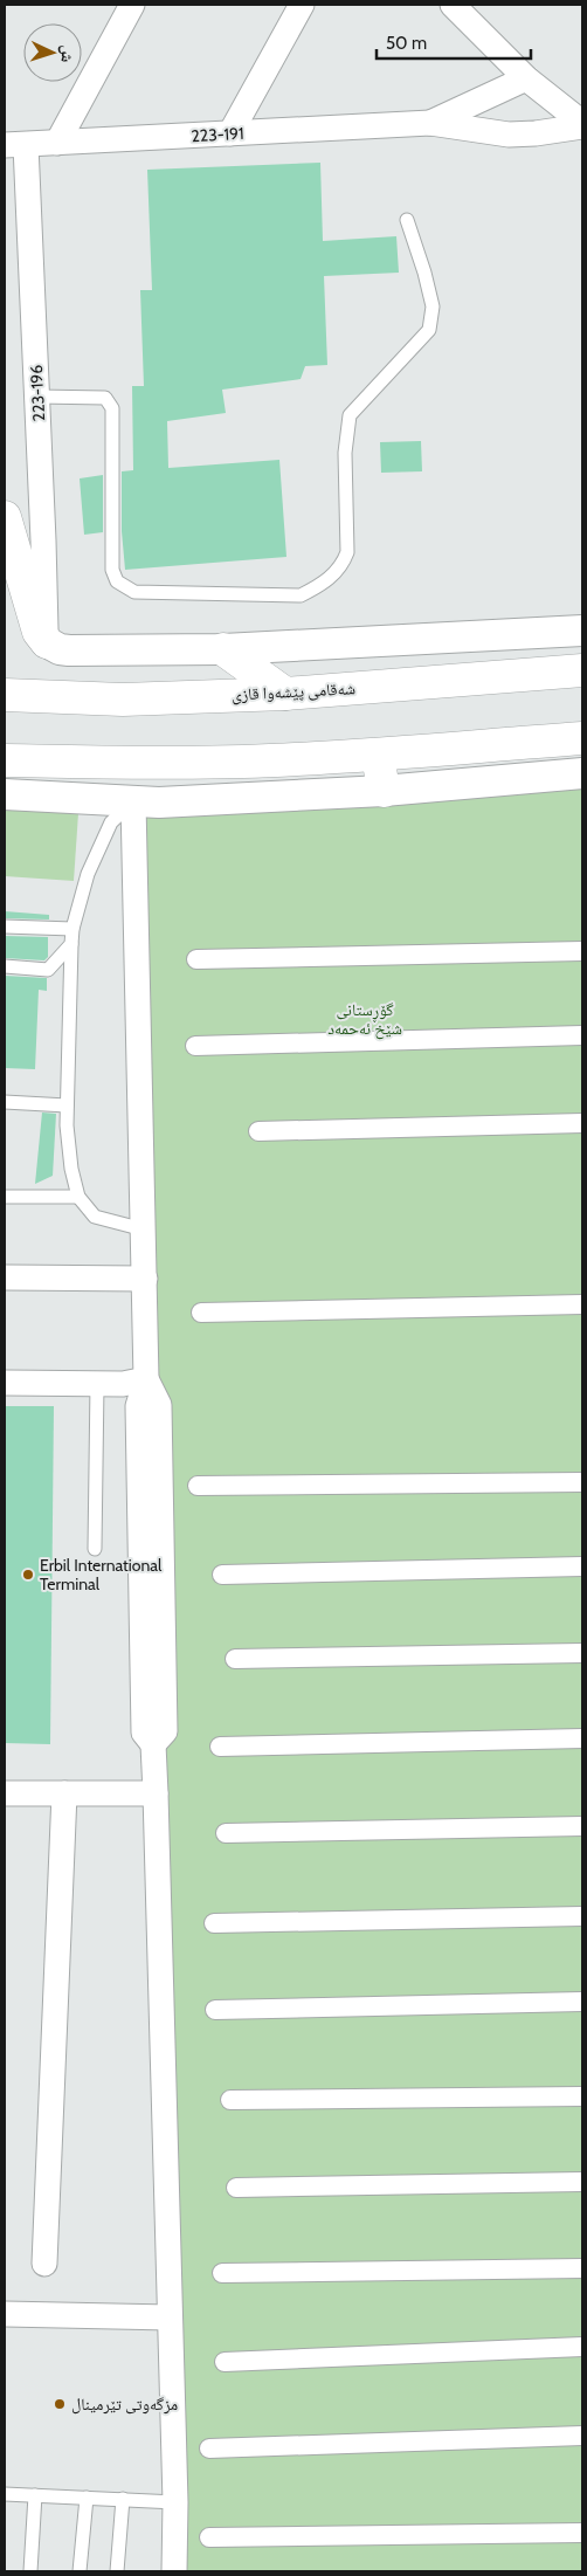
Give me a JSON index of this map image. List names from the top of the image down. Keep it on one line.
{"streets":{"main road":["شەقامی پێشەوا قازی"],"street":["223-191","223-196"]},"crossings":[["223-191","223-196"]],"parks":["گۆڕستانی شێخ ئەحمەد"],"places":["Erbil International Terminal","مزگەوتی تێرمینال"],"scale_bar":"50 m","north":"right"}
